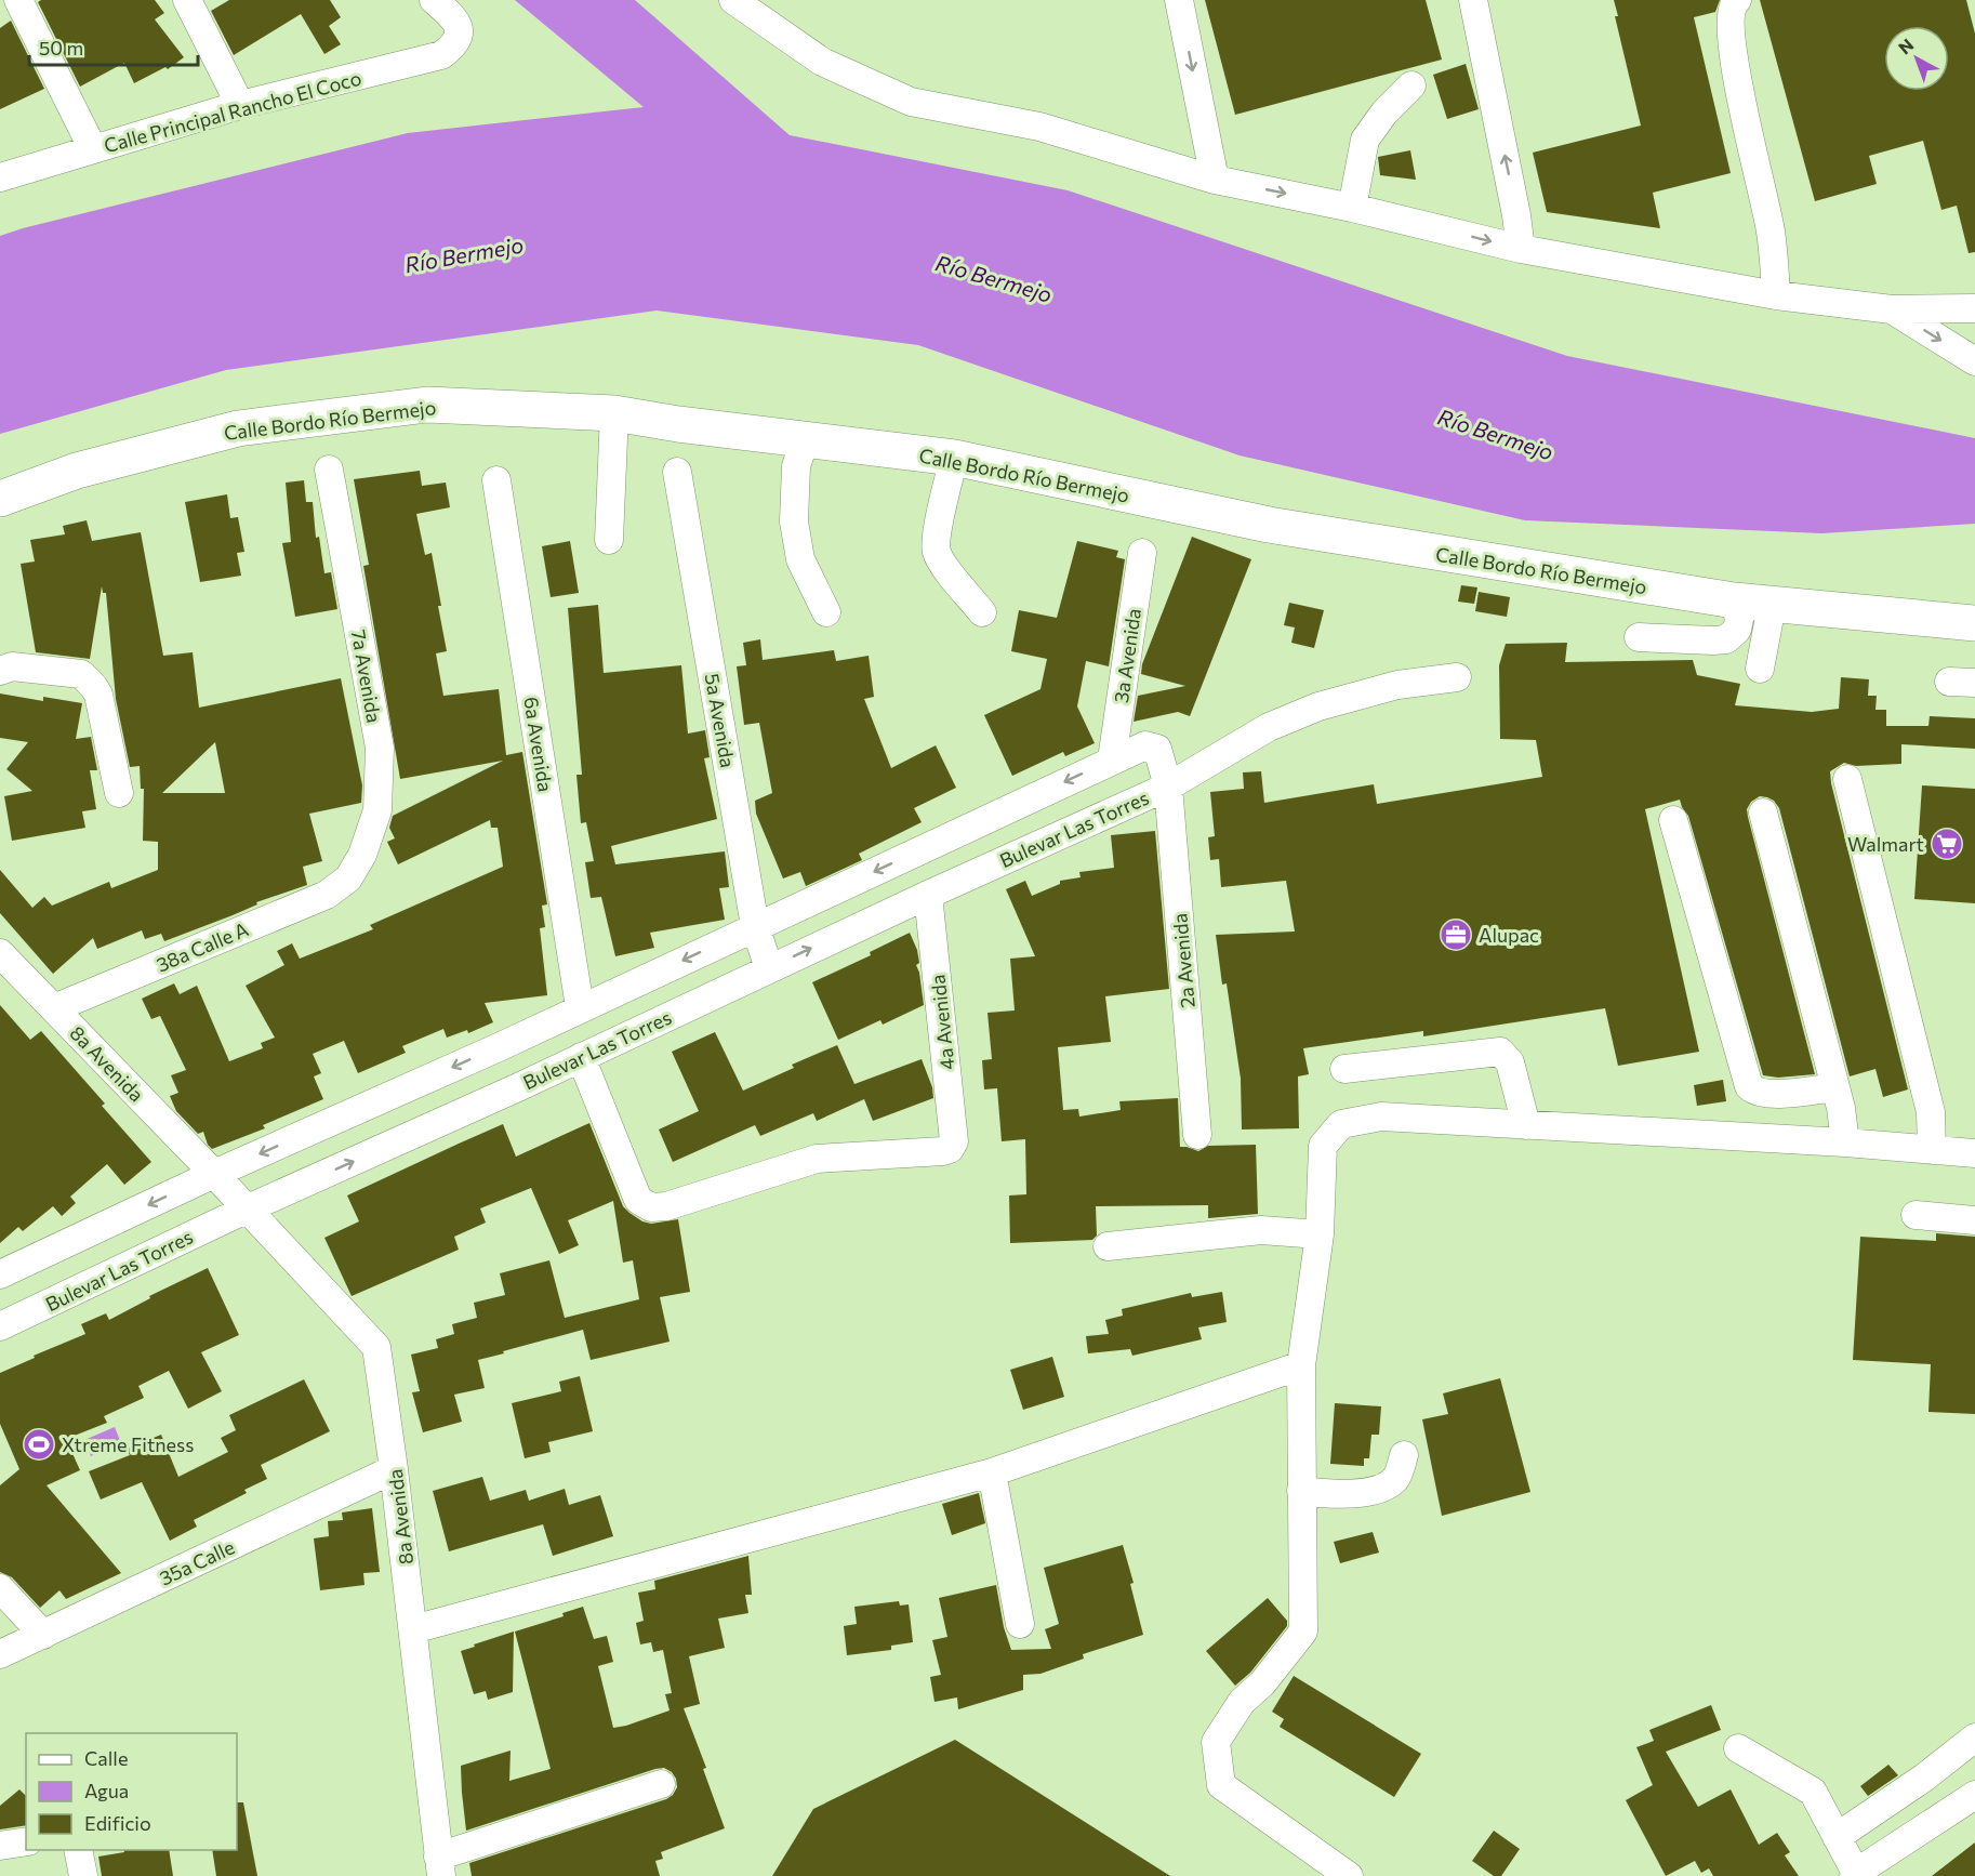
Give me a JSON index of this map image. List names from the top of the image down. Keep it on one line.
{"streets":{"main road":["Calle Bordo Río Bermejo"],"street":["Calle Principal Rancho El Coco","3a Avenida","7a Avenida","5a Avenida","6a Avenida","Bulevar Las Torres","38a Calle A","2a Avenida","4a Avenida","8a Avenida","35a Calle"]},"crossings":[["3a Avenida","Bulevar Las Torres"],["7a Avenida","38a Calle A"],["5a Avenida","Bulevar Las Torres"],["6a Avenida","Bulevar Las Torres"],["Bulevar Las Torres","2a Avenida"],["Bulevar Las Torres","4a Avenida"],["Bulevar Las Torres","8a Avenida"],["38a Calle A","8a Avenida"],["8a Avenida","35a Calle"]],"water":["Río Bermejo"],"places":{"supermarket":["Walmart"],"office":["Alupac"],"sports":["Xtreme Fitness"]},"legend":["Calle","Agua","Edificio"],"scale_bar":"50 m","north":"top left"}
